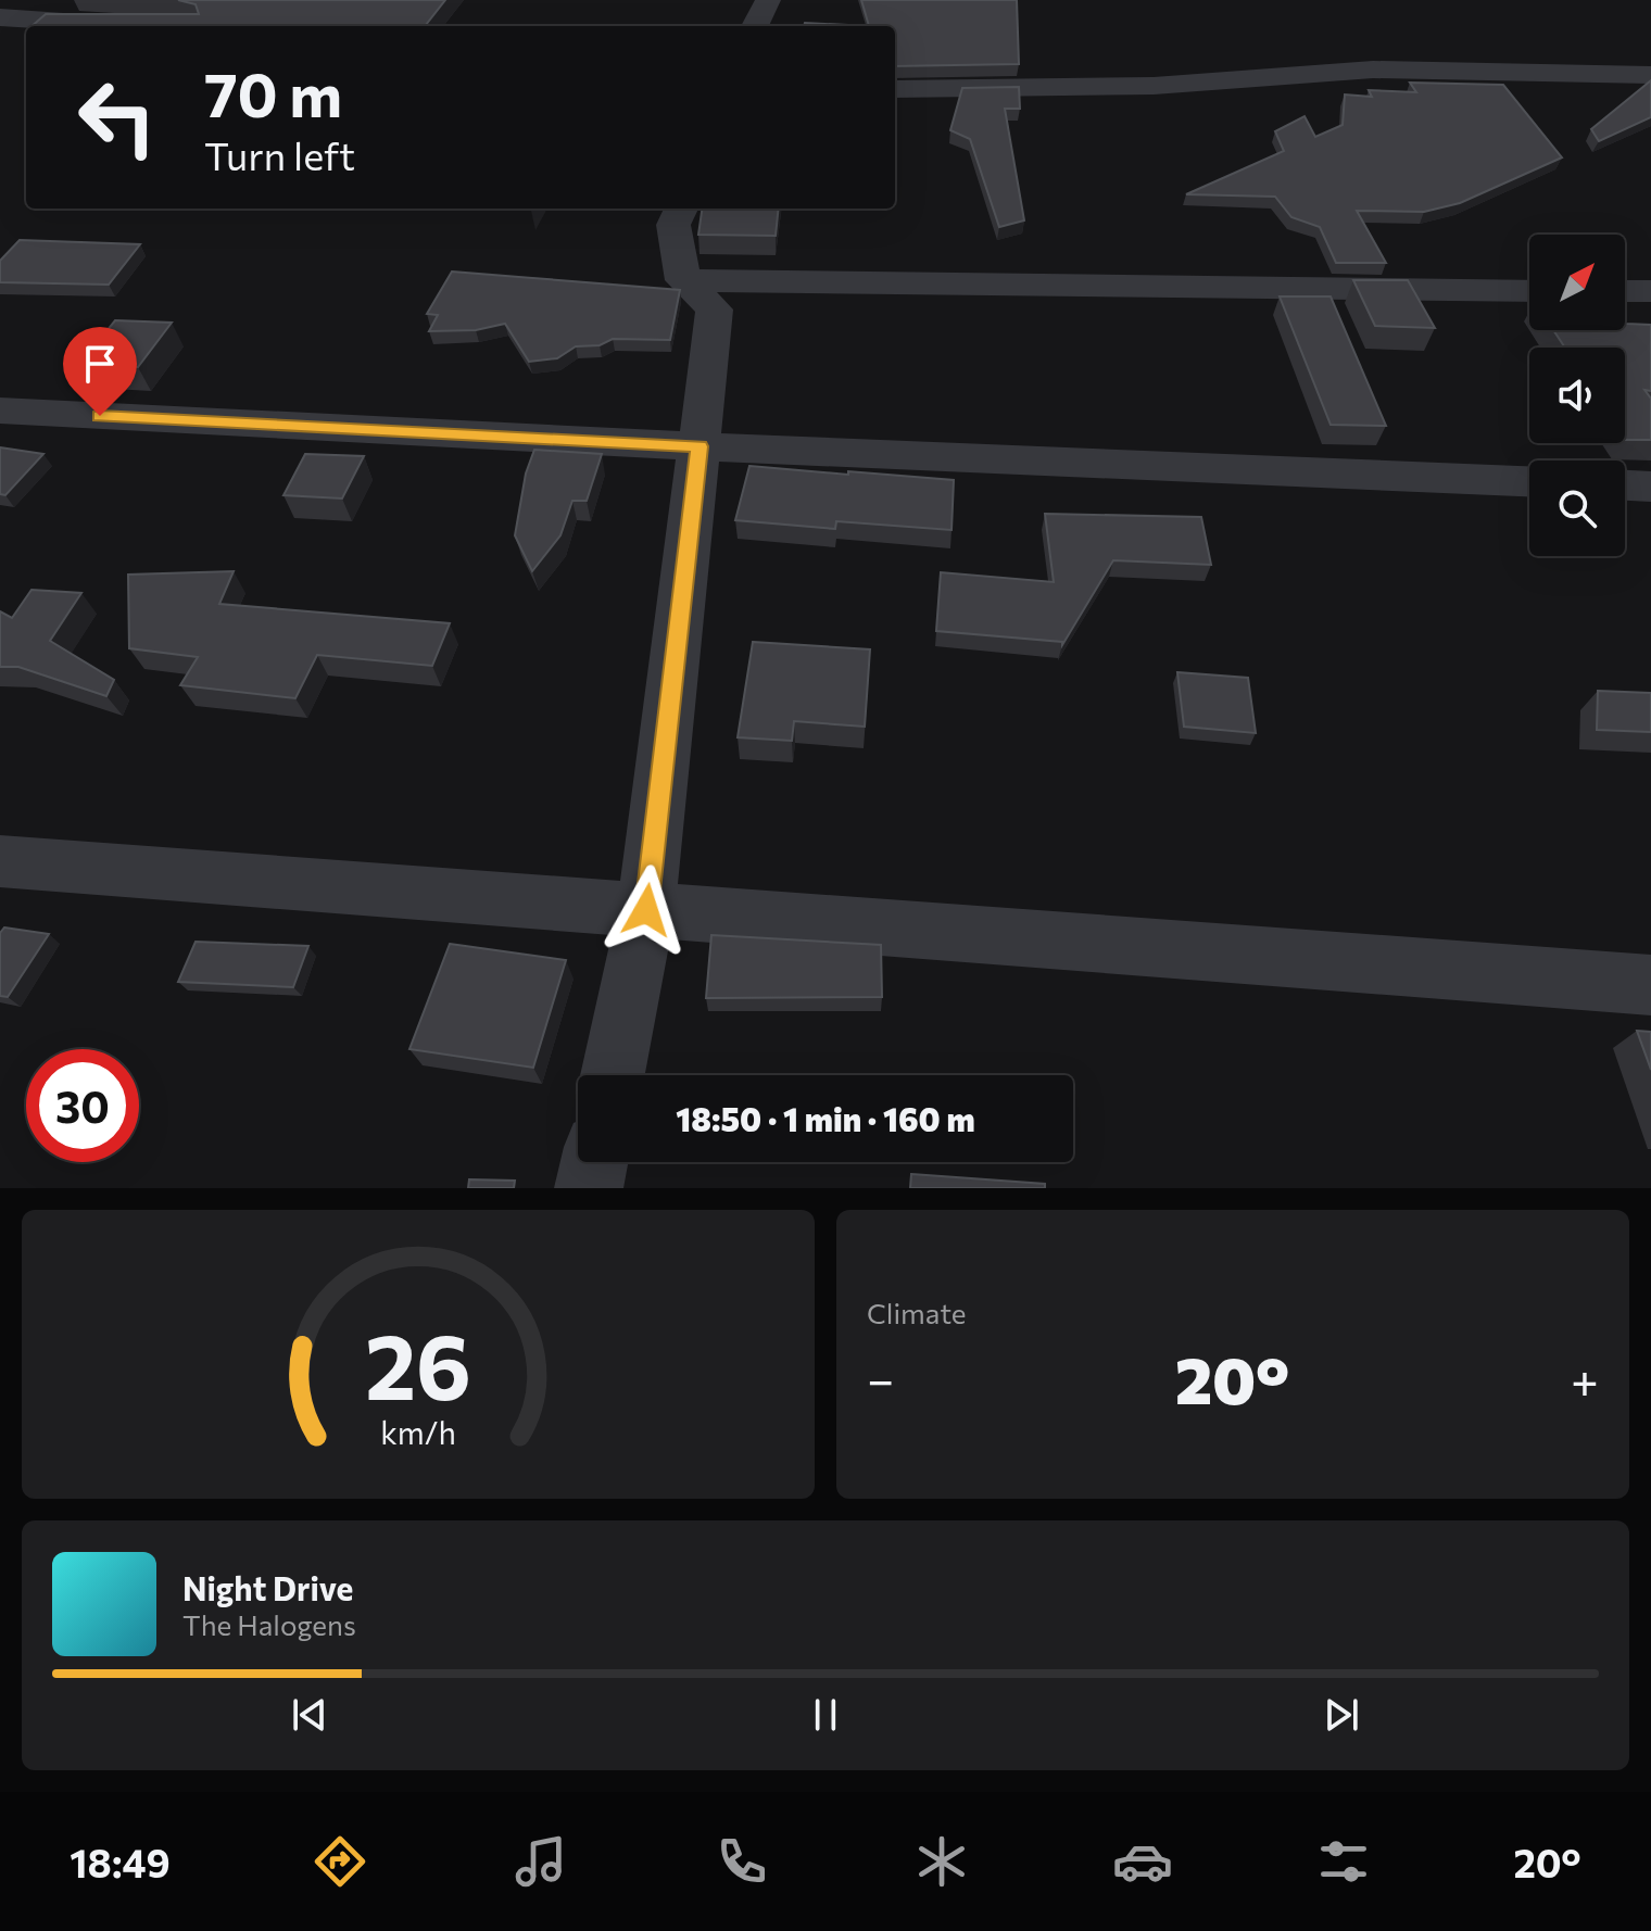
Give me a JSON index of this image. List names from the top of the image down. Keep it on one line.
{"north":"top right","page":{"turn":["70 m","Turn left"],"limit":"30","trip":"18:50 · 1 min · 160 m","tile":"Climate","heat":["−","20°","+"],"song":["Night Drive","The Halogens"],"tabs":["18:49","20°"],"gauge":["26","km/h"]}}
